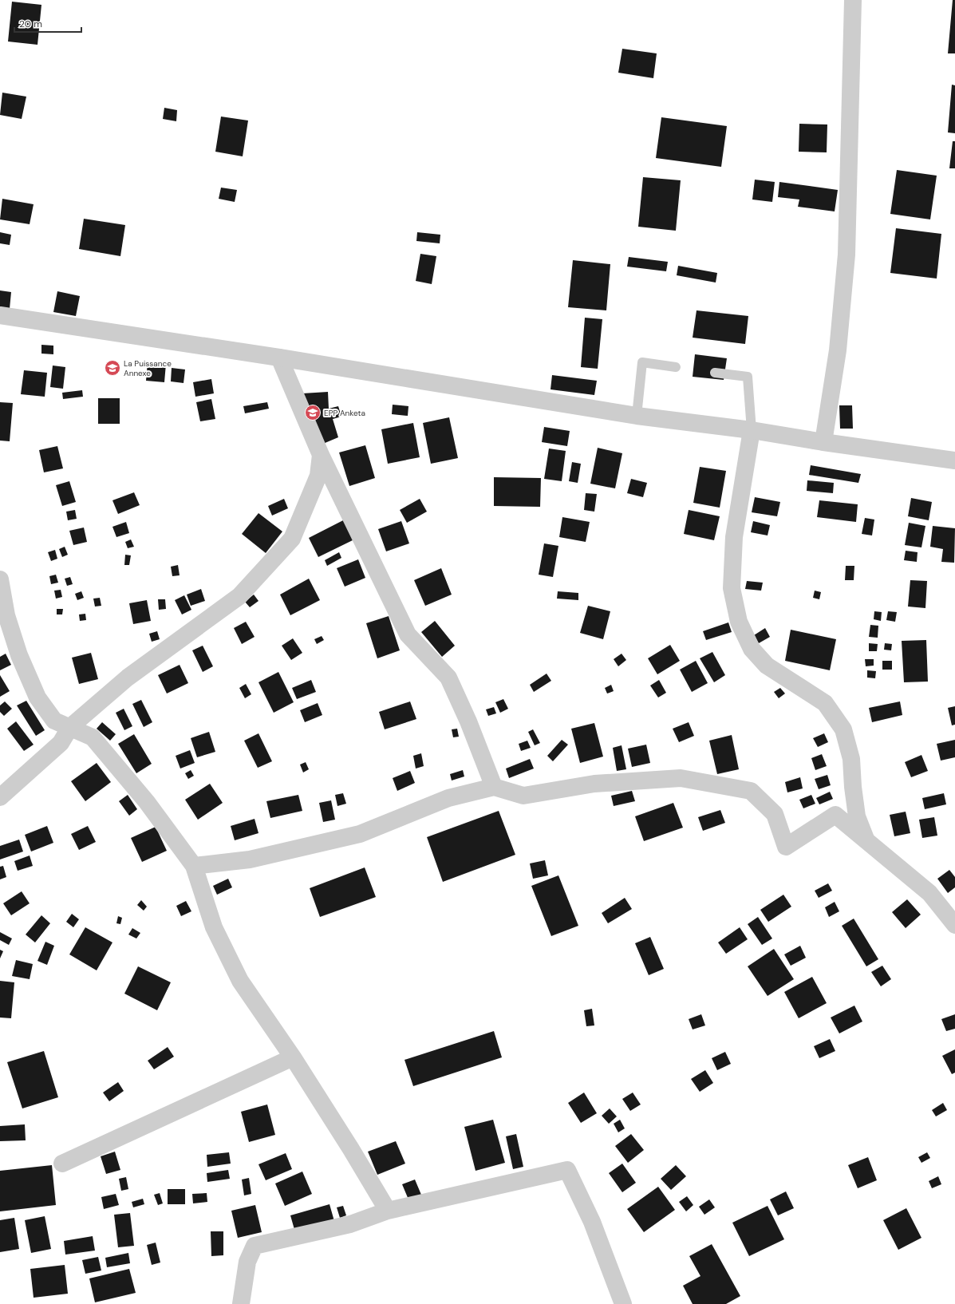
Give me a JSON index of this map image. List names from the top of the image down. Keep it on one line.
{"places":{"school or university":["La Puissance Annexe","EPP Anketa"]},"scale_bar":"20 m"}
